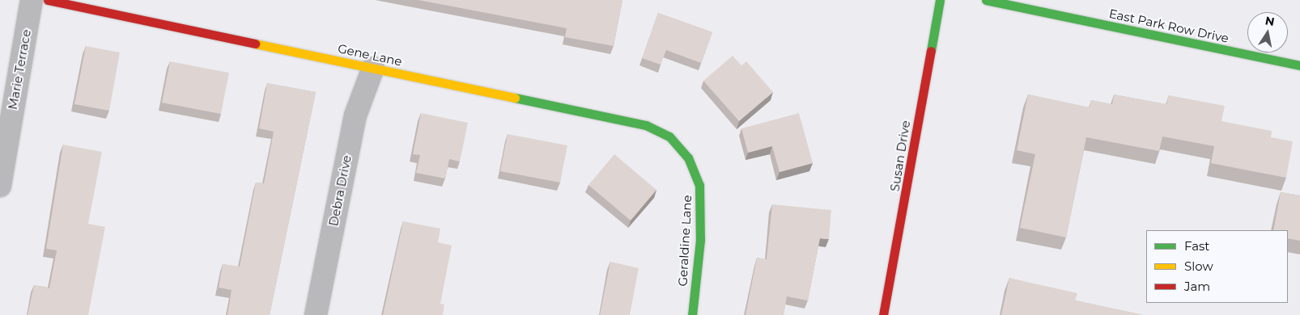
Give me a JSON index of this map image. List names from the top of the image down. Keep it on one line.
{"streets":{"street":["East Park Row Drive","Gene Lane","Marie Terrace","Susan Drive","Debra Drive","Geraldine Lane"]},"crossings":[["Gene Lane","Debra Drive"],["Gene Lane","Geraldine Lane"]],"legend":["Fast","Slow","Jam"],"north":"top"}
